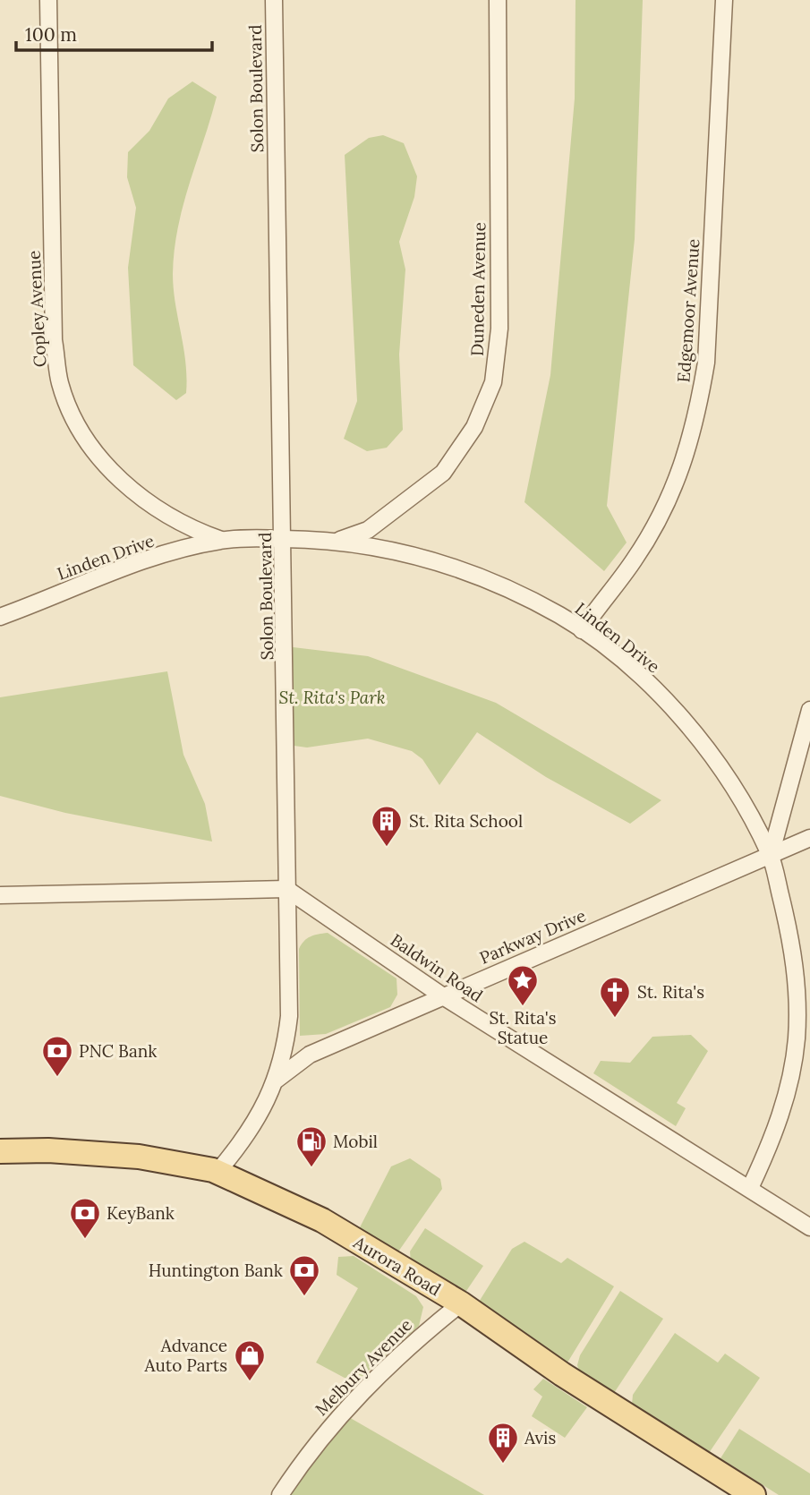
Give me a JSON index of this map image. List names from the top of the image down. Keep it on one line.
{"streets":{"main road":["Aurora Road"],"street":["Solon Boulevard","Duneden Avenue","Copley Avenue","Edgemoor Avenue","Linden Drive","Parkway Drive","Baldwin Road","Melbury Avenue"]},"crossings":[["Solon Boulevard","Linden Drive"],["Solon Boulevard","Parkway Drive"],["Solon Boulevard","Baldwin Road"],["Solon Boulevard","Aurora Road"],["Duneden Avenue","Linden Drive"],["Copley Avenue","Linden Drive"],["Edgemoor Avenue","Linden Drive"],["Linden Drive","Parkway Drive"],["Linden Drive","Baldwin Road"],["Parkway Drive","Baldwin Road"],["Aurora Road","Melbury Avenue"]],"parks":["St. Rita's Park"],"places":{"building":["St. Rita School","Avis"],"place":["St. Rita's Statue"],"church":["St. Rita's"],"bank":["PNC Bank","KeyBank","Huntington Bank"],"fuel station":["Mobil"],"shop":["Advance Auto Parts"]},"scale_bar":"100 m"}
